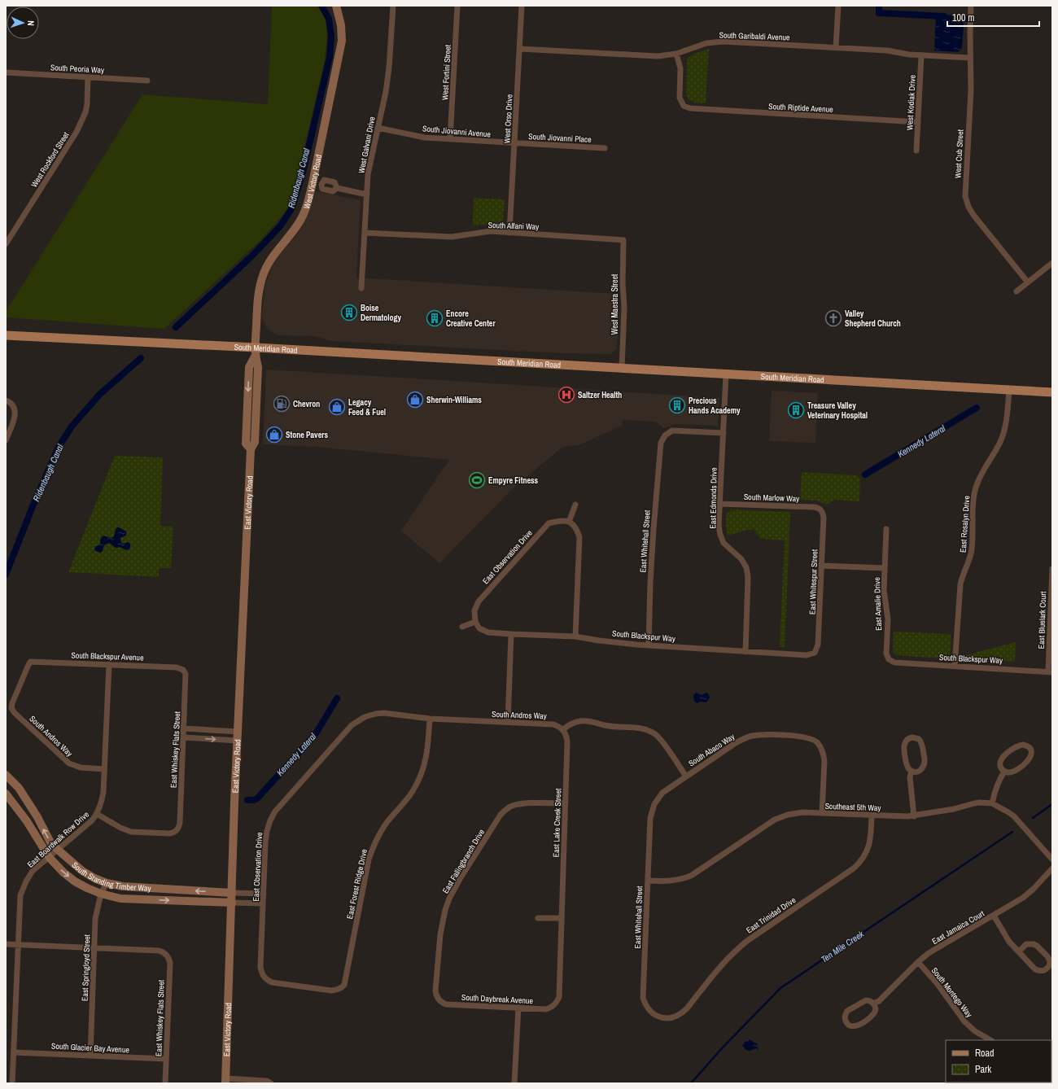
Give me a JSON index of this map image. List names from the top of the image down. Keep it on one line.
{"streets":{"main road":["West Victory Road","South Meridian Road","East Victory Road","South Standing Timber Way"],"street":["South Garibaldi Avenue","South Peoria Way","West Fortini Street","West Kodiak Drive","South Riptide Avenue","West Orso Drive","South Jiovanni Avenue","South Jiovanni Place","West Galvani Drive","West Cub Street","West Rockford Street","South Alfani Way","West Maestra Street","South Marlow Way","East Edmonds Drive","East Rosalyn Drive","East Whitehall Street","East Observation Drive","East Whitespur Street","East Amalie Drive","East Bluelark Court","South Blackspur Way","South Blackspur Avenue","South Andros Way","East Whiskey Flats Street","South Abaco Way","Southeast 5th Way","East Lake Creek Street","East Boardwalk Row Drive","East Fallingbranch Drive","East Forest Ridge Drive","East Trinidad Drive","East Jamaica Court","East Springloyd Street","South Montego Way","South Daybreak Avenue","South Glacier Bay Avenue"]},"crossings":[["South Garibaldi Avenue","West Kodiak Drive"],["South Garibaldi Avenue","South Riptide Avenue"],["South Garibaldi Avenue","West Orso Drive"],["South Garibaldi Avenue","West Cub Street"],["South Peoria Way","West Rockford Street"],["West Fortini Street","South Jiovanni Avenue"],["West Kodiak Drive","South Riptide Avenue"],["West Orso Drive","South Jiovanni Avenue"],["West Orso Drive","South Jiovanni Place"],["West Orso Drive","South Alfani Way"],["South Jiovanni Avenue","South Jiovanni Place"],["South Jiovanni Avenue","West Galvani Drive"],["West Galvani Drive","South Alfani Way"],["West Victory Road","South Meridian Road"],["West Victory Road","East Victory Road"],["South Alfani Way","West Maestra Street"],["West Maestra Street","South Meridian Road"],["South Meridian Road","East Edmonds Drive"],["South Meridian Road","East Victory Road"],["South Meridian Road","East Rosalyn Drive"],["South Marlow Way","East Edmonds Drive"],["South Marlow Way","East Whitespur Street"],["East Edmonds Drive","East Whitehall Street"],["East Edmonds Drive","South Blackspur Way"],["East Victory Road","South Standing Timber Way"],["East Rosalyn Drive","South Blackspur Way"],["East Whitehall Street","South Blackspur Way"],["East Whitehall Street","South Abaco Way"],["East Whitehall Street","Southeast 5th Way"],["East Whitehall Street","East Trinidad Drive"],["East Observation Drive","South Blackspur Way"],["East Observation Drive","South Andros Way"],["East Observation Drive","South Standing Timber Way"],["East Observation Drive","East Forest Ridge Drive"],["East Whitespur Street","South Blackspur Way"],["East Amalie Drive","South Blackspur Way"],["East Bluelark Court","South Blackspur Way"],["South Blackspur Avenue","South Andros Way"],["South Blackspur Avenue","East Whiskey Flats Street"],["South Blackspur Avenue","East Boardwalk Row Drive"],["South Andros Way","East Lake Creek Street"],["South Andros Way","East Boardwalk Row Drive"],["South Andros Way","East Forest Ridge Drive"],["East Whiskey Flats Street","East Boardwalk Row Drive"],["East Whiskey Flats Street","East Springloyd Street"],["East Whiskey Flats Street","South Glacier Bay Avenue"],["South Abaco Way","Southeast 5th Way"],["Southeast 5th Way","East Trinidad Drive"],["East Lake Creek Street","East Fallingbranch Drive"],["East Lake Creek Street","South Daybreak Avenue"],["East Boardwalk Row Drive","South Standing Timber Way"],["East Boardwalk Row Drive","South Glacier Bay Avenue"],["East Fallingbranch Drive","South Daybreak Avenue"],["South Standing Timber Way","East Springloyd Street"],["East Jamaica Court","South Montego Way"],["East Springloyd Street","South Glacier Bay Avenue"]],"water":["Ridenbaugh Canal","Kennedy Lateral","Ten Mile Creek"],"places":{"building":["Boise Dermatology","Encore Creative Center","Precious Hands Academy","Treasure Valley Veterinary Hospital"],"church":["Valley Shepherd Church"],"hospital":["Saltzer Health"],"shop":["Sherwin-Williams","Legacy Feed & Fuel","Stone Pavers"],"fuel station":["Chevron"],"sports":["Empyre Fitness"]},"legend":["Road","Park"],"scale_bar":"100 m","north":"right"}
